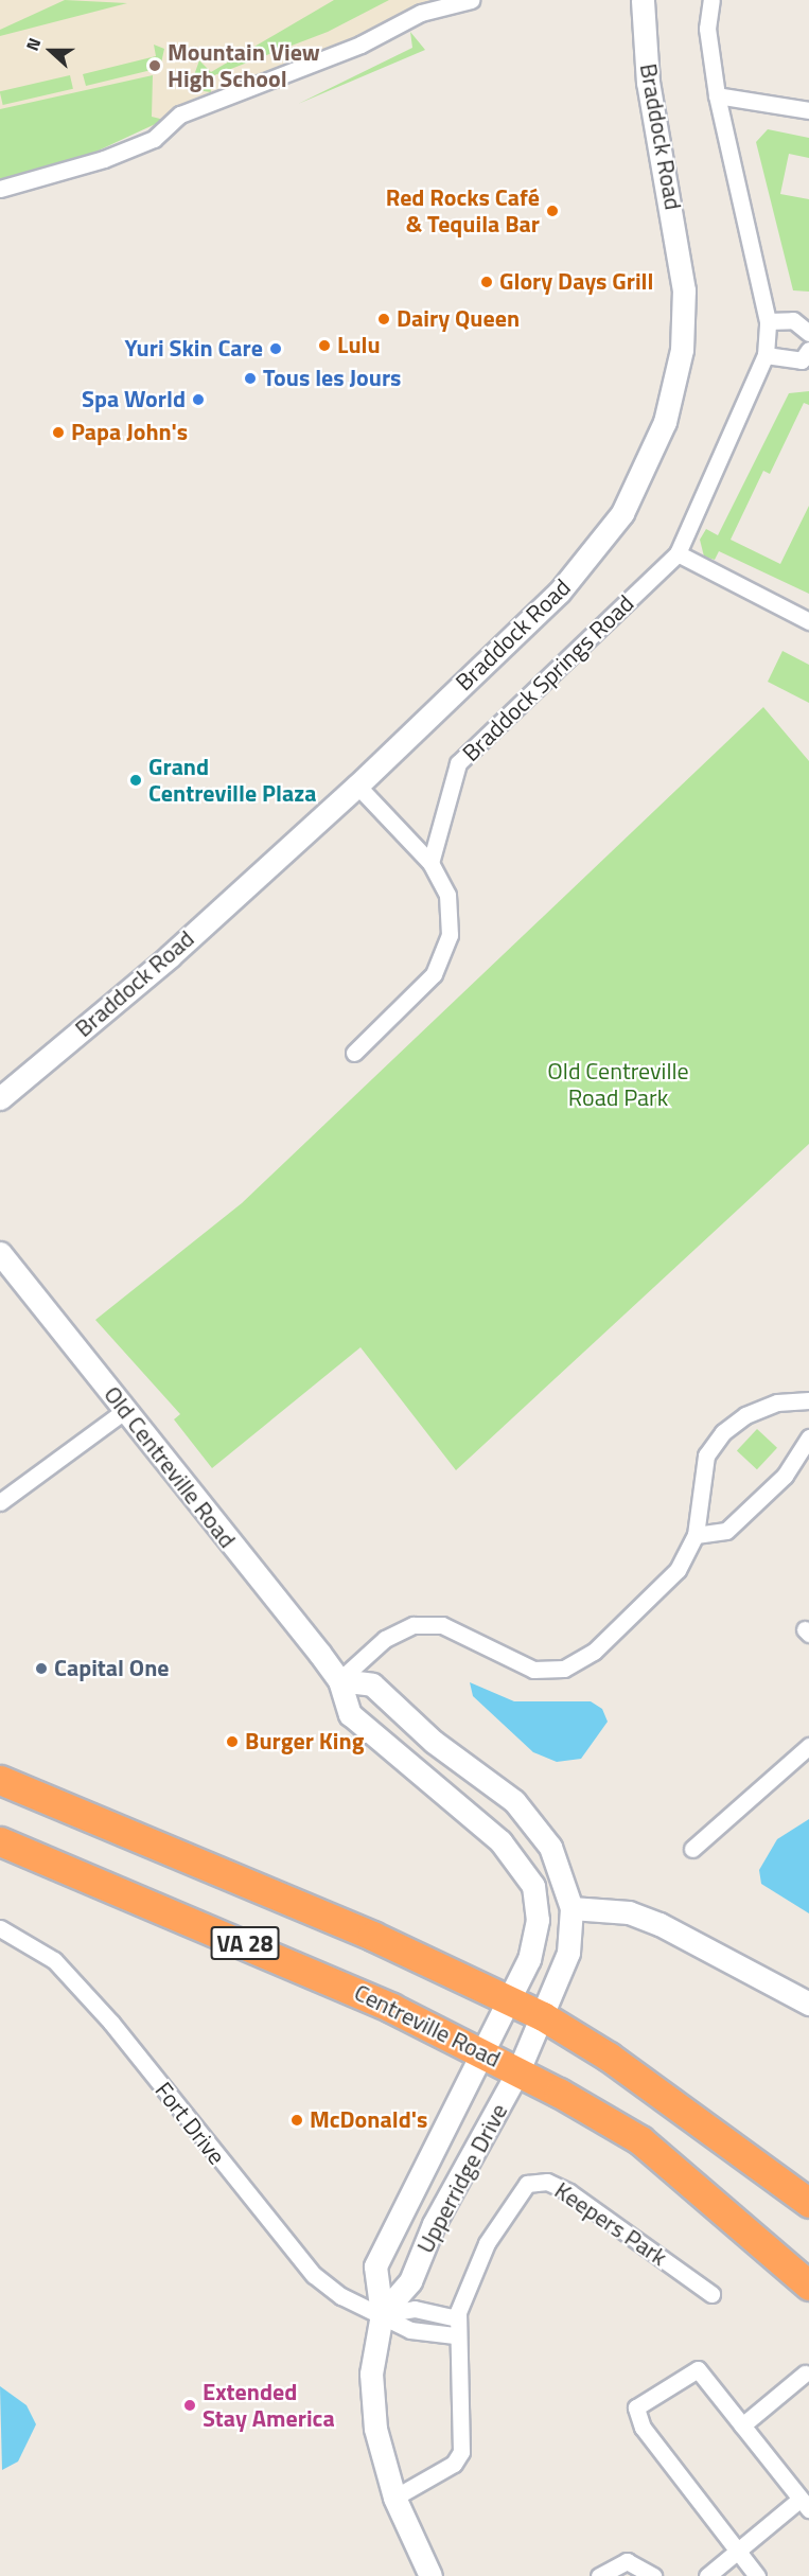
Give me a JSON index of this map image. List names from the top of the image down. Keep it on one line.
{"streets":{"highway":["VA 28","Centreville Road"],"street":["Braddock Road","Braddock Springs Road","Old Centreville Road","Fort Drive","Upperridge Drive","Keepers Park"]},"crossings":[["Old Centreville Road","VA 28"],["Old Centreville Road","Centreville Road"],["Old Centreville Road","Upperridge Drive"],["Centreville Road","Upperridge Drive"],["Fort Drive","Upperridge Drive"],["Upperridge Drive","Keepers Park"]],"parks":["Old Centreville Road Park"],"places":["Mountain View High School","Red Rocks Café & Tequila Bar","Glory Days Grill","Dairy Queen","Lulu","Yuri Skin Care","Tous les Jours","Spa World","Papa John's","Grand Centreville Plaza","Capital One","Burger King","McDonald's","Extended Stay America"],"north":"left"}
